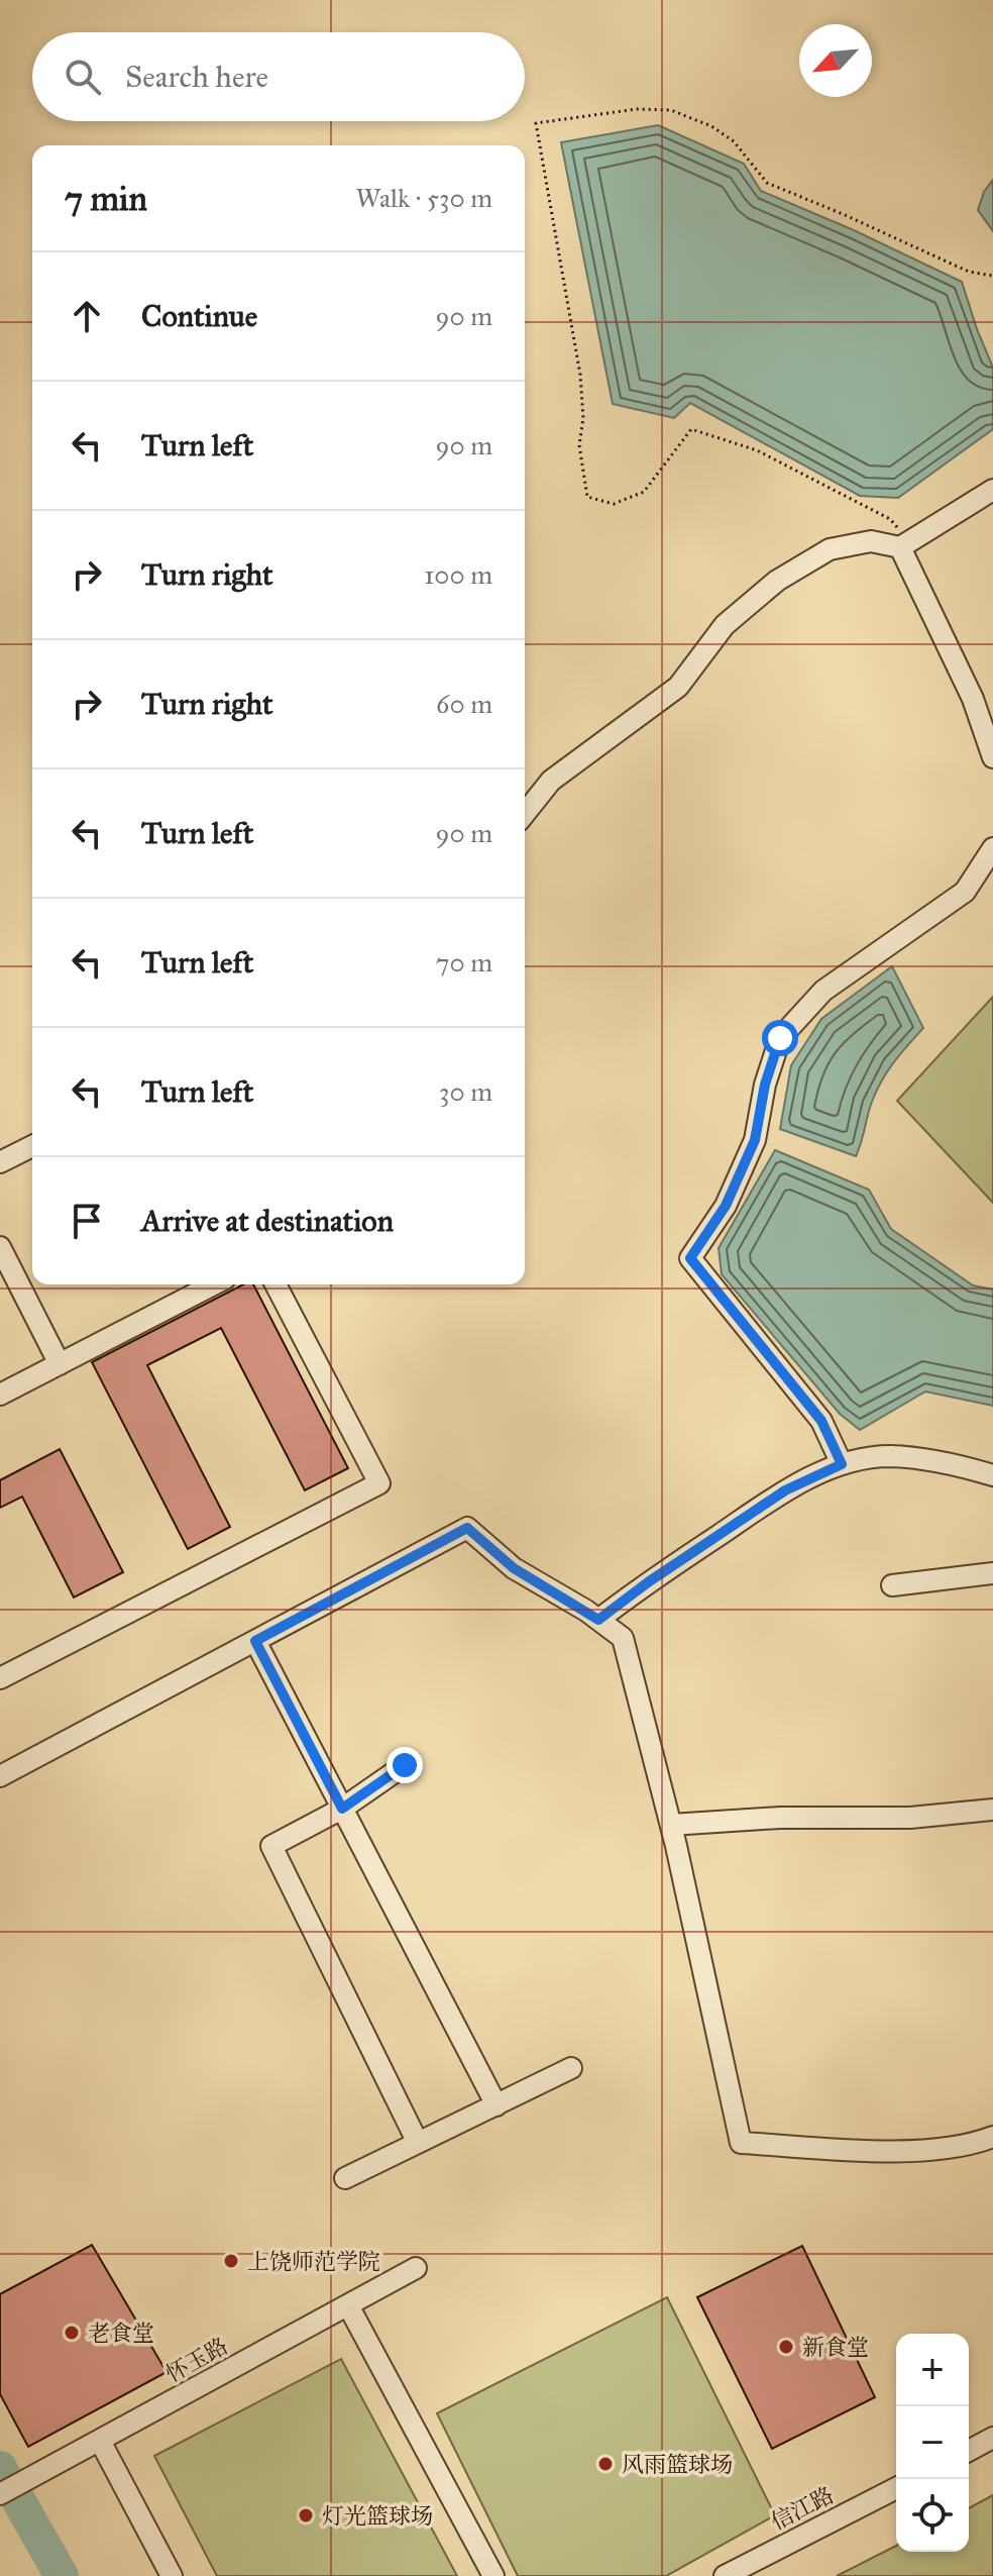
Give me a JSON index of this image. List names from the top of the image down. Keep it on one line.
{"streets":{"street":["怀玉路","信江路"]},"places":["上饶师范学院","老食堂","新食堂","风雨篮球场","灯光篮球场"],"north":"bottom left","page":{"search":"Search here","heading":["7 min","Walk · 530 m"],"list":[["Continue","90 m"],["Turn left","90 m"],["Turn right","100 m"],["Turn right","60 m"],["Turn left","90 m"],["Turn left","70 m"],["Turn left","30 m"],"Arrive at destination"],"map_buttons":["+","−"]}}
